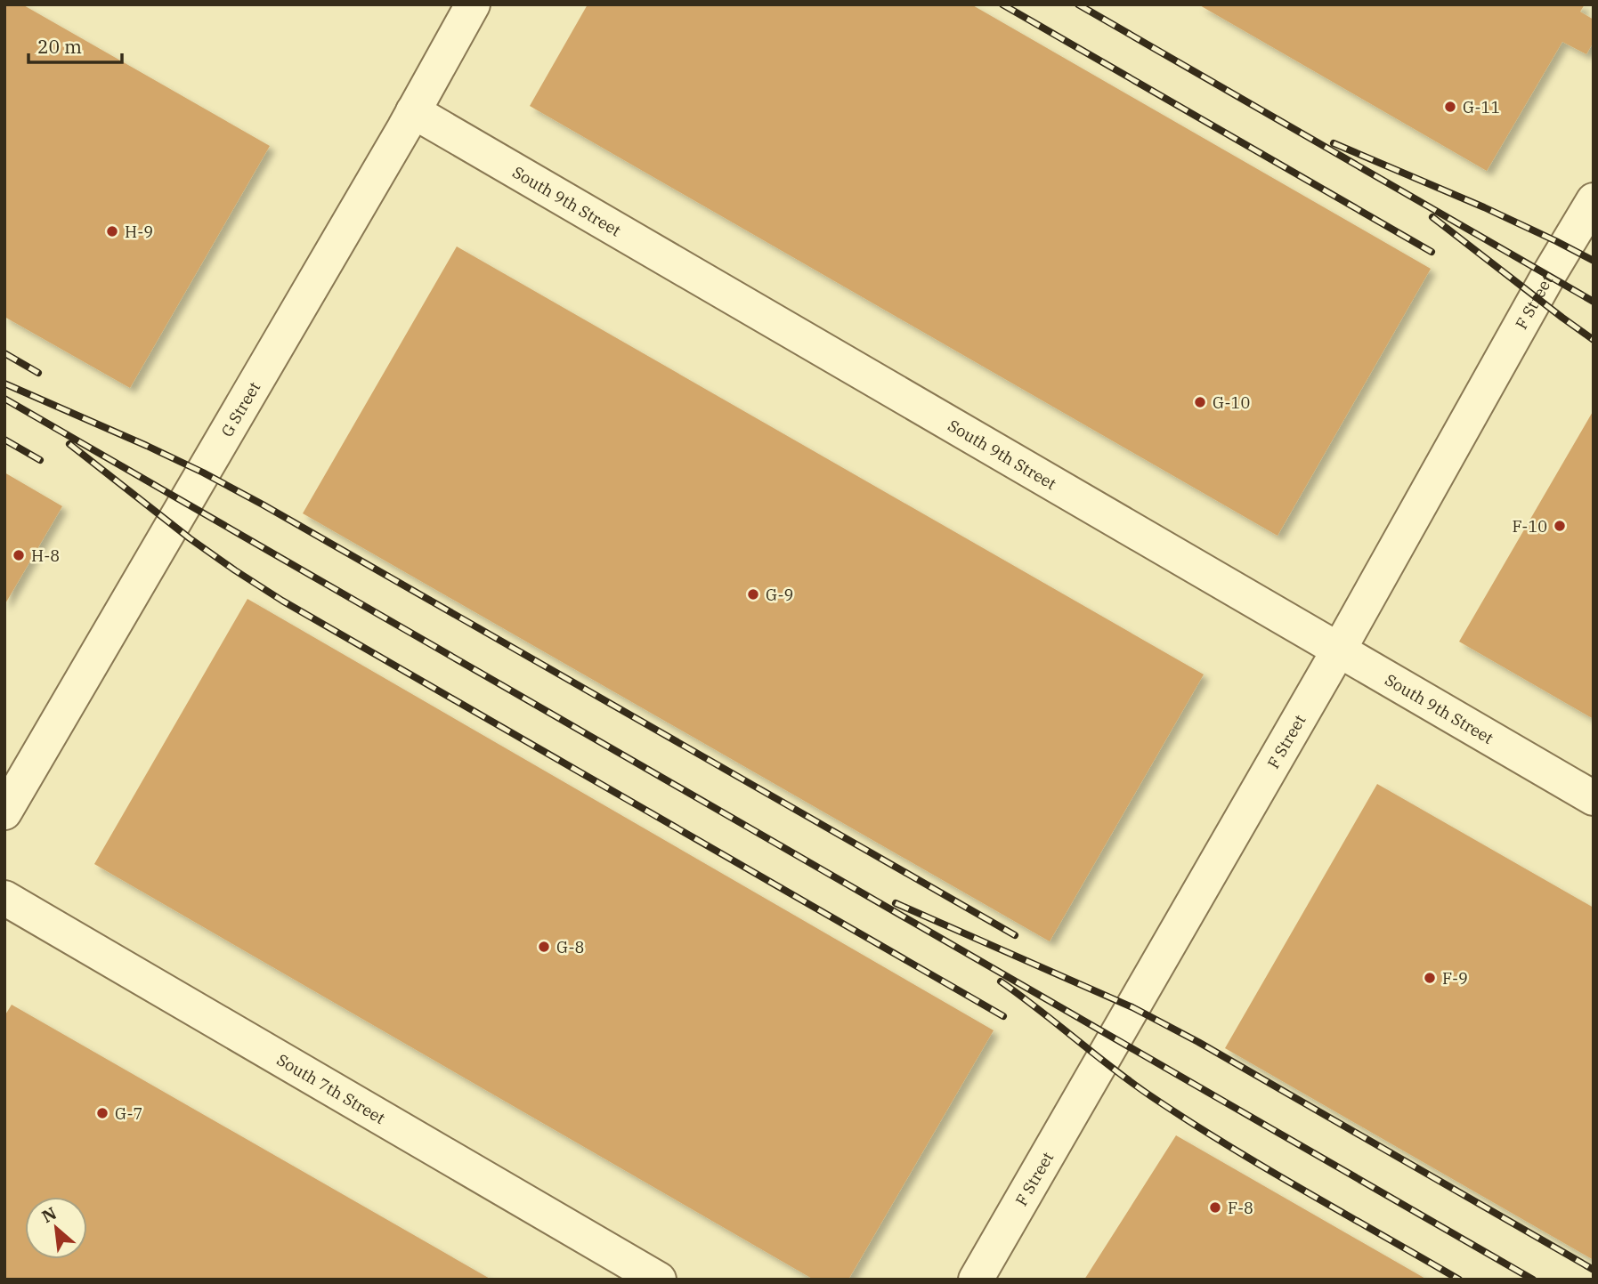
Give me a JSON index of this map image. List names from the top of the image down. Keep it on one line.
{"streets":{"lane":["South 9th Street","F Street","G Street","South 7th Street"]},"crossings":[["South 9th Street","F Street"],["South 9th Street","G Street"]],"places":["G-11","H-9","G-10","F-10","H-8","G-9","G-8","F-9","G-7","F-8"],"scale_bar":"20 m","north":"top left"}
